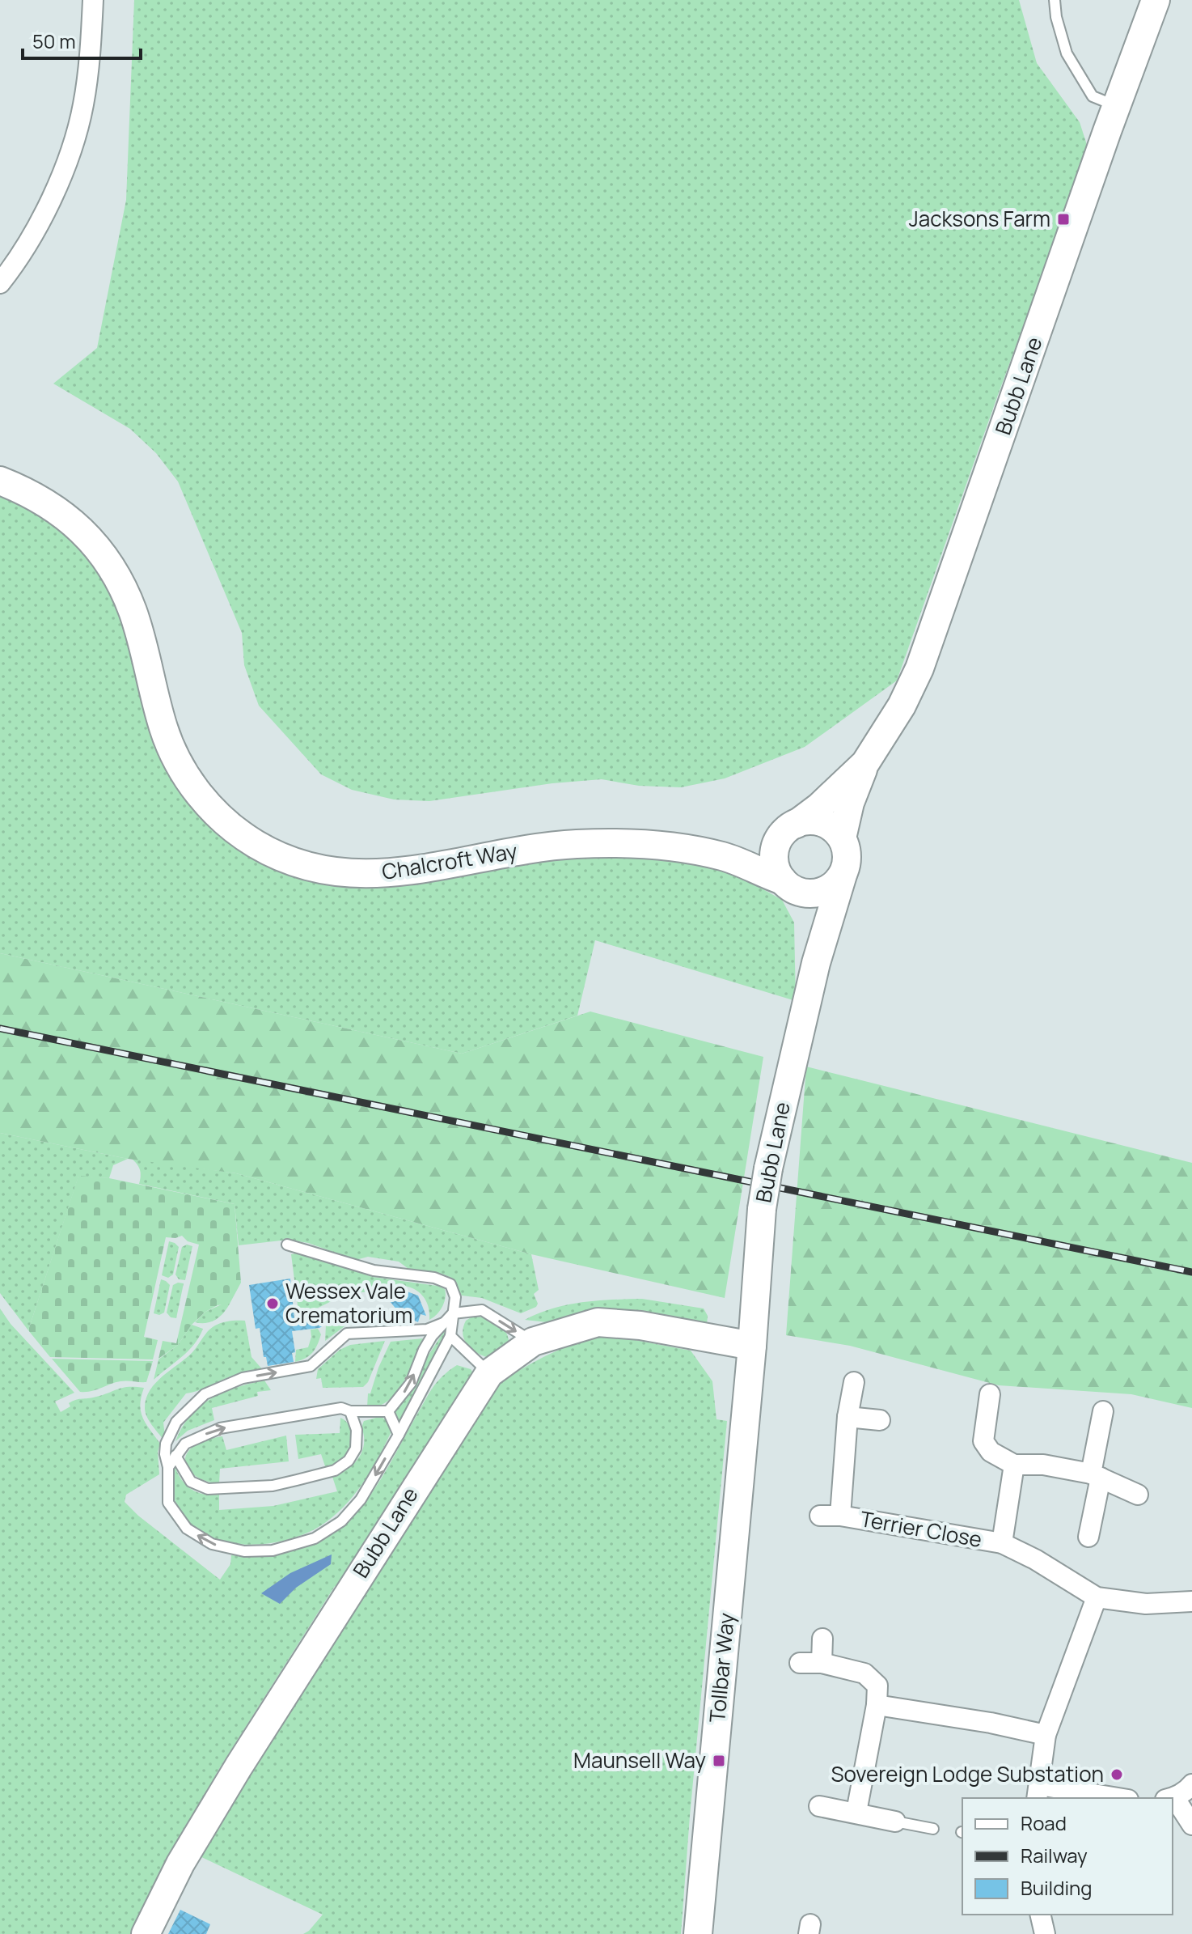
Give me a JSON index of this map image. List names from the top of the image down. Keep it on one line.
{"streets":{"main road":["Bubb Lane","Chalcroft Way","Tollbar Way"],"street":["Terrier Close"]},"crossings":[["Bubb Lane","Chalcroft Way"],["Bubb Lane","Tollbar Way"]],"places":{"transit":["Jacksons Farm","Maunsell Way"],"other":["Wessex Vale Crematorium","Sovereign Lodge Substation"]},"legend":["Road","Railway","Building"],"scale_bar":"50 m"}
